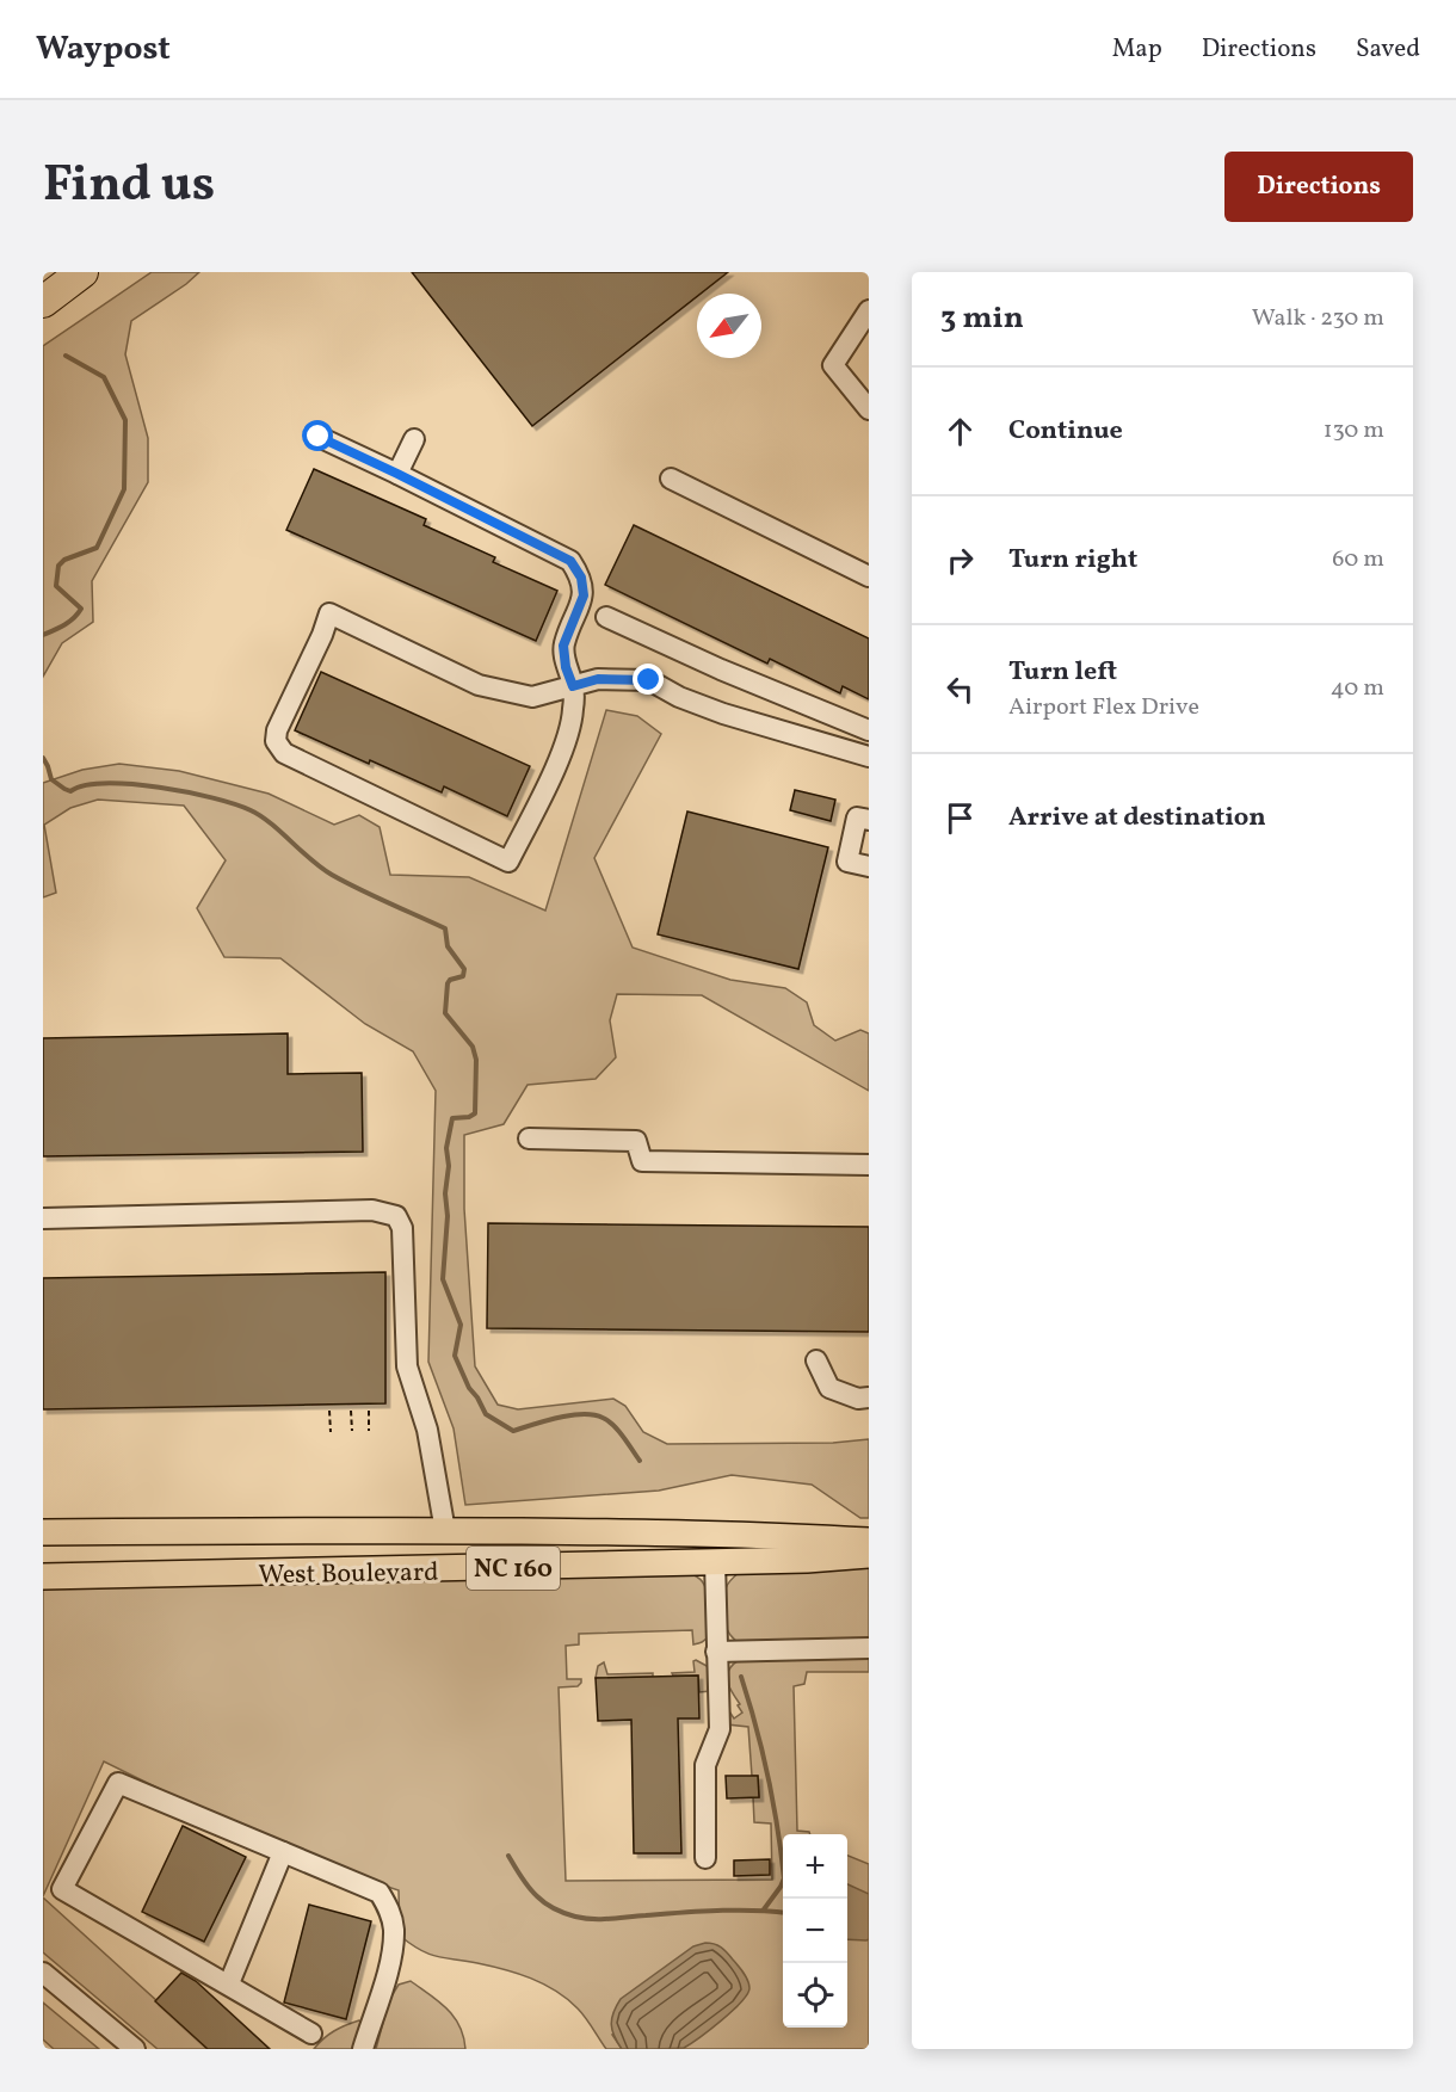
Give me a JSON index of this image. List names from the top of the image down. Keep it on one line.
{"streets":{"main road":["NC 160","West Boulevard"]},"north":"bottom left","page":{"header":"Waypost","nav":["Map","Directions","Saved"],"title":"Find us","buttons":"Directions","heading":["3 min","Walk · 230 m"],"list":[["Continue","130 m"],["Turn right","60 m"],["Turn left","Airport Flex Drive","40 m"],"Arrive at destination"],"map_buttons":["+","−"]}}
